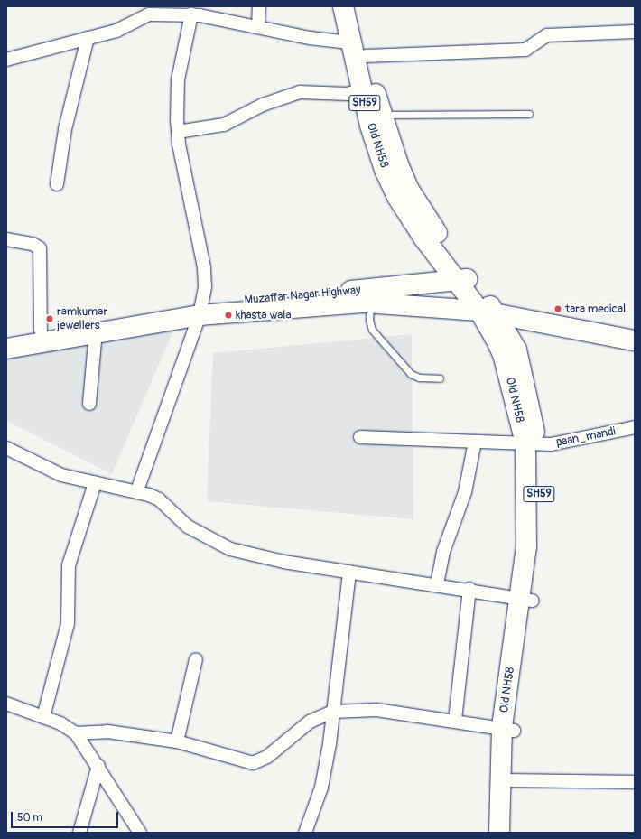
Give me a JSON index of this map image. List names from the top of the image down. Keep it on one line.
{"streets":{"main road":["SH59","Old NH58","Muzaffar Nagar Highway"],"street":["paan_mandi"]},"crossings":[["Old NH58","Muzaffar Nagar Highway"],["Old NH58","paan_mandi"]],"places":["tara medical","khasta wala","ramkumar jewellers"],"scale_bar":"50 m"}
